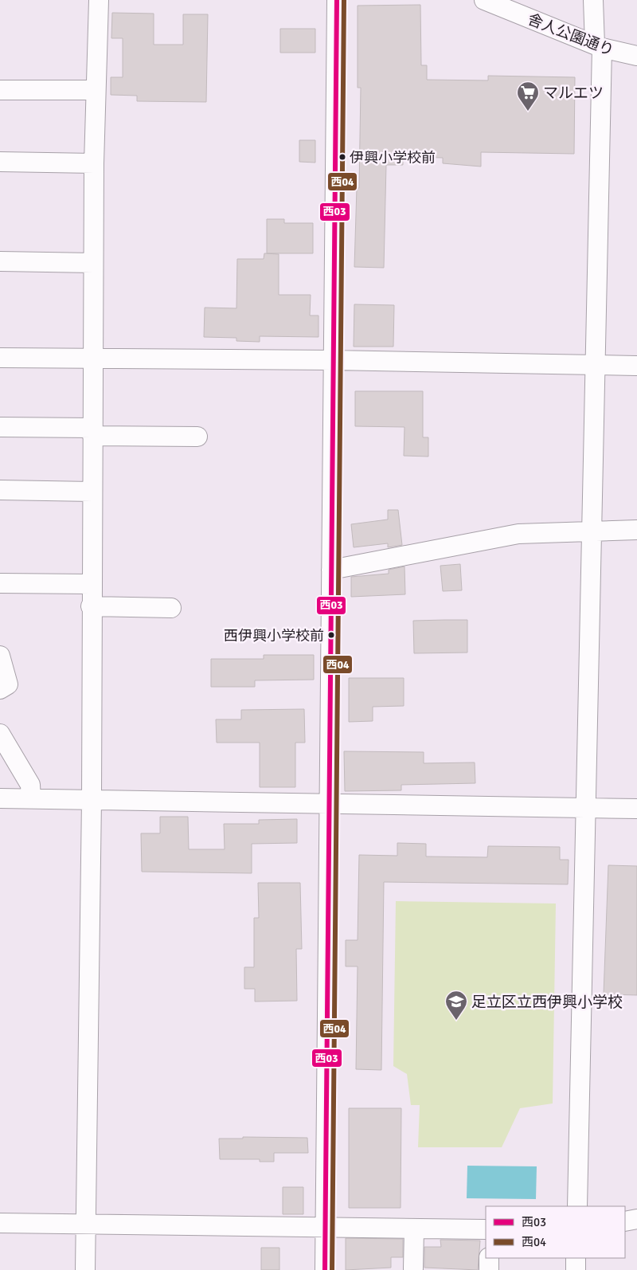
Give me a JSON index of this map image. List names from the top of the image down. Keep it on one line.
{"streets":{"street":["舎人公園通り"]},"places":{"supermarket":["マルエツ"],"other":["伊興小学校前","西伊興小学校前"],"school or university":["足立区立西伊興小学校"]},"lines":["transit line 西03","transit line 西04"],"legend":["西03","西04"]}
